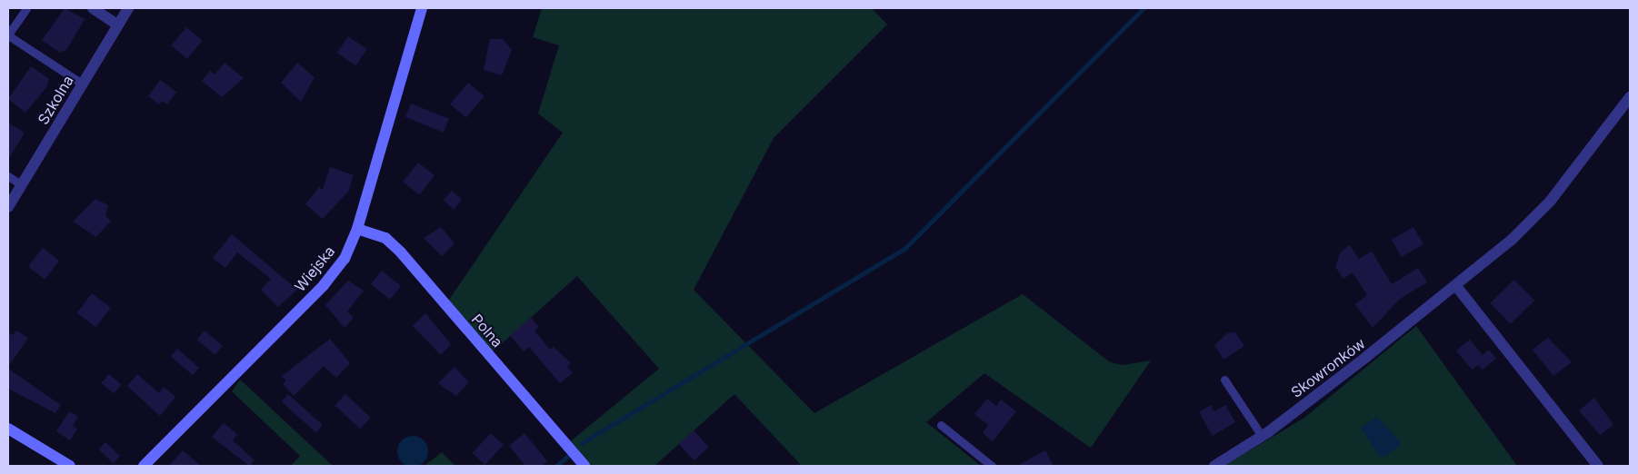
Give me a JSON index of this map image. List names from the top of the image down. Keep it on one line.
{"streets":{"street":["Szkolna","Wiejska","Polna","Skowronków"]},"crossings":[["Wiejska","Polna"]]}
